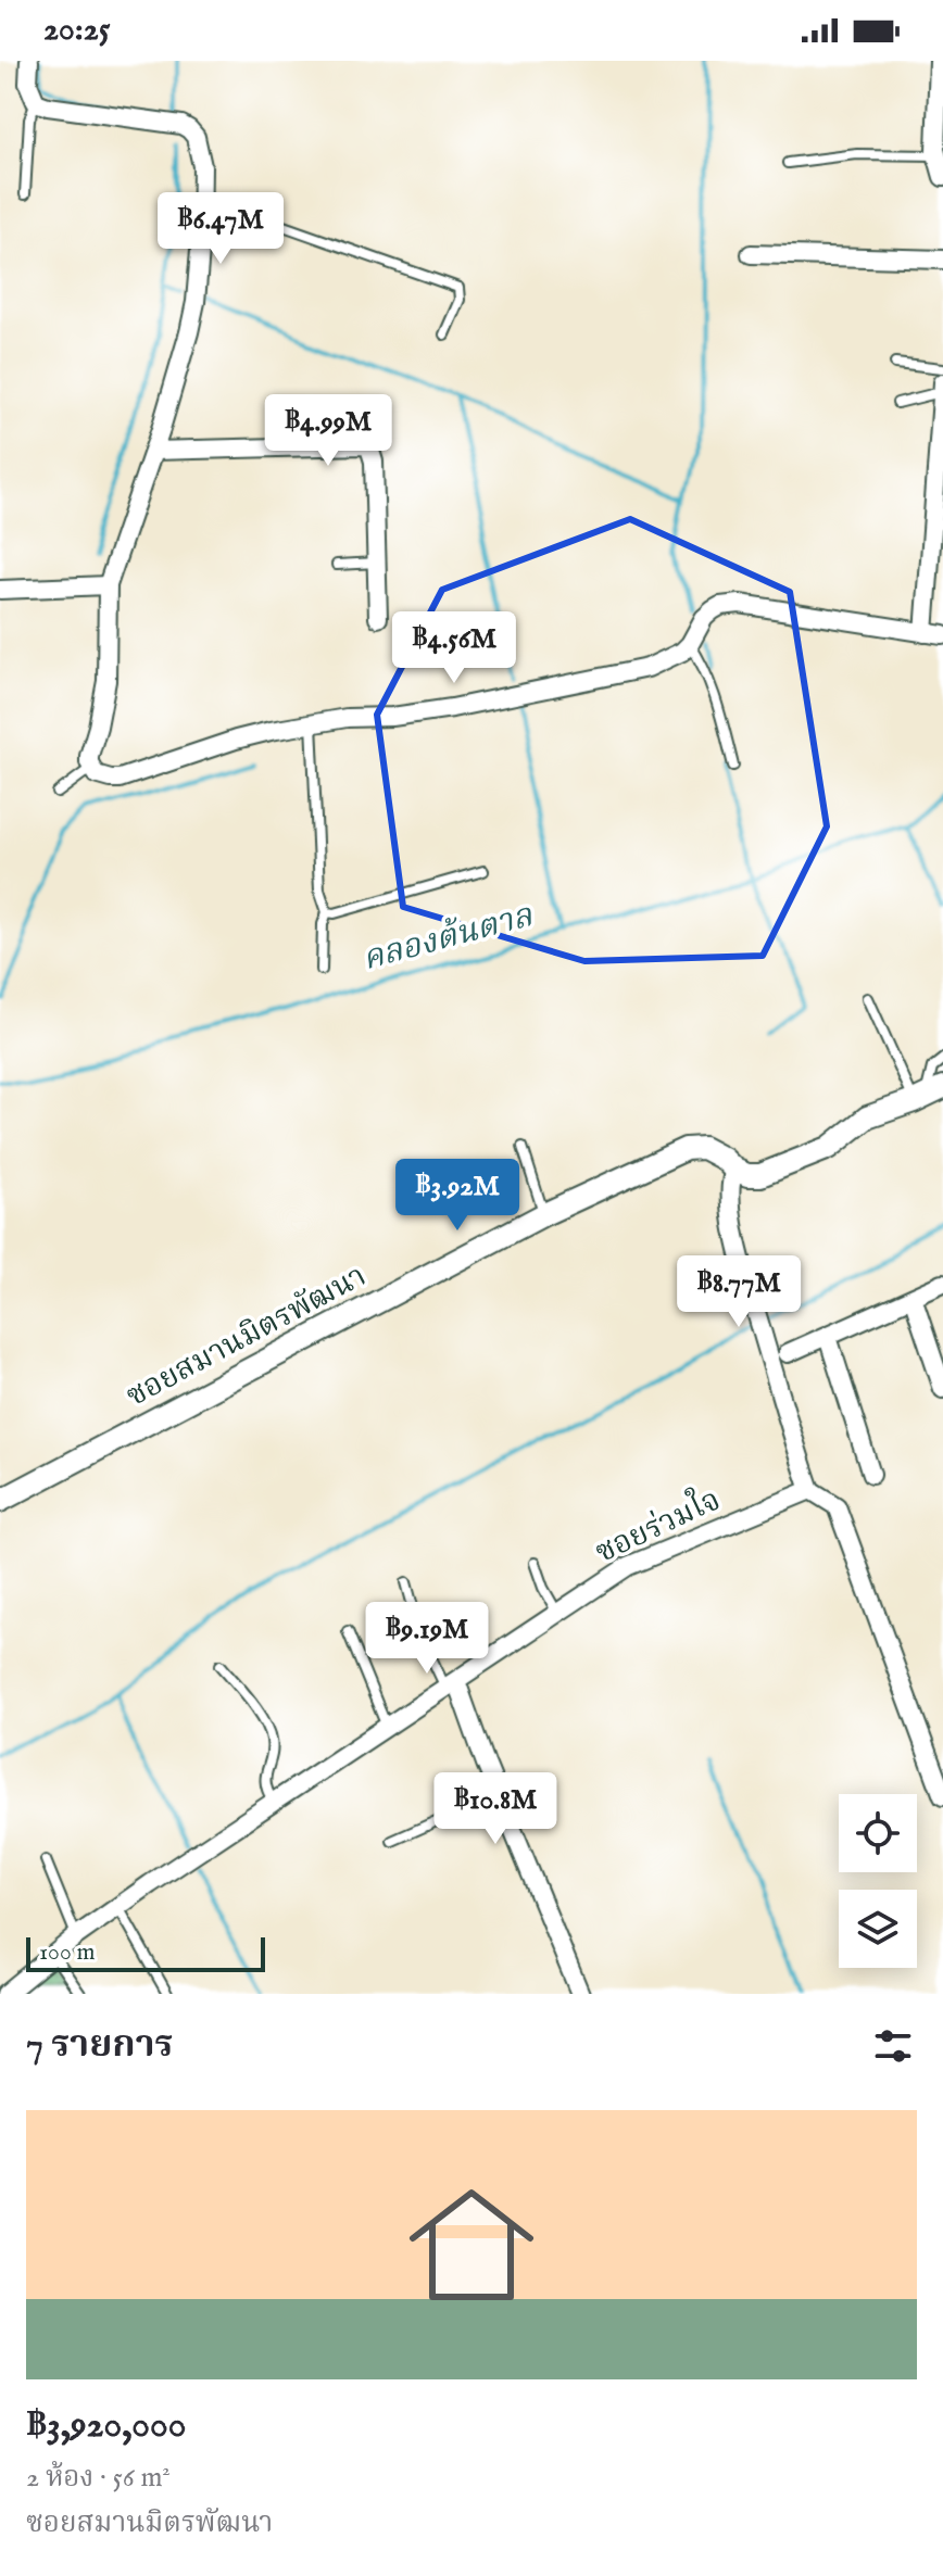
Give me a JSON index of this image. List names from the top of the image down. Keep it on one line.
{"streets":{"street":["ซอยสมานมิตรพัฒนา","ซอยร่วมใจ"]},"water":["คลองต้นตาล"],"scale_bar":"100 m","page":{"status":"20:25","price":["฿6.47M","฿4.99M","฿4.56M","฿3.92M","฿8.77M","฿9.19M","฿10.8M"],"scale":"100 m","heading":"7 รายการ","list":[{"name":"฿3,920,000","note":"2 ห้อง · 56 m² · ซอยสมานมิตรพัฒนา"}]}}
